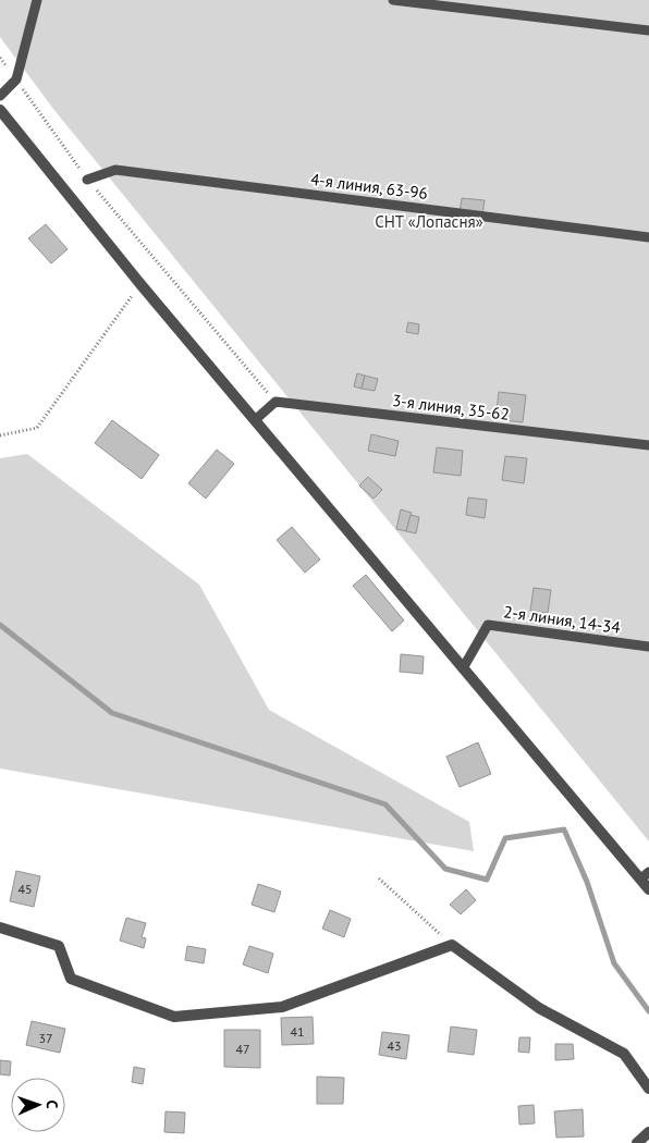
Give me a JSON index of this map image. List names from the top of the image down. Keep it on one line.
{"streets":{"lane":["4-я линия, 63-96","3-я линия, 35-62","2-я линия, 14-34"]},"parks":["СНТ «Лопасня»"],"house_numbers":["45","41","37","43","47"],"north":"right"}
